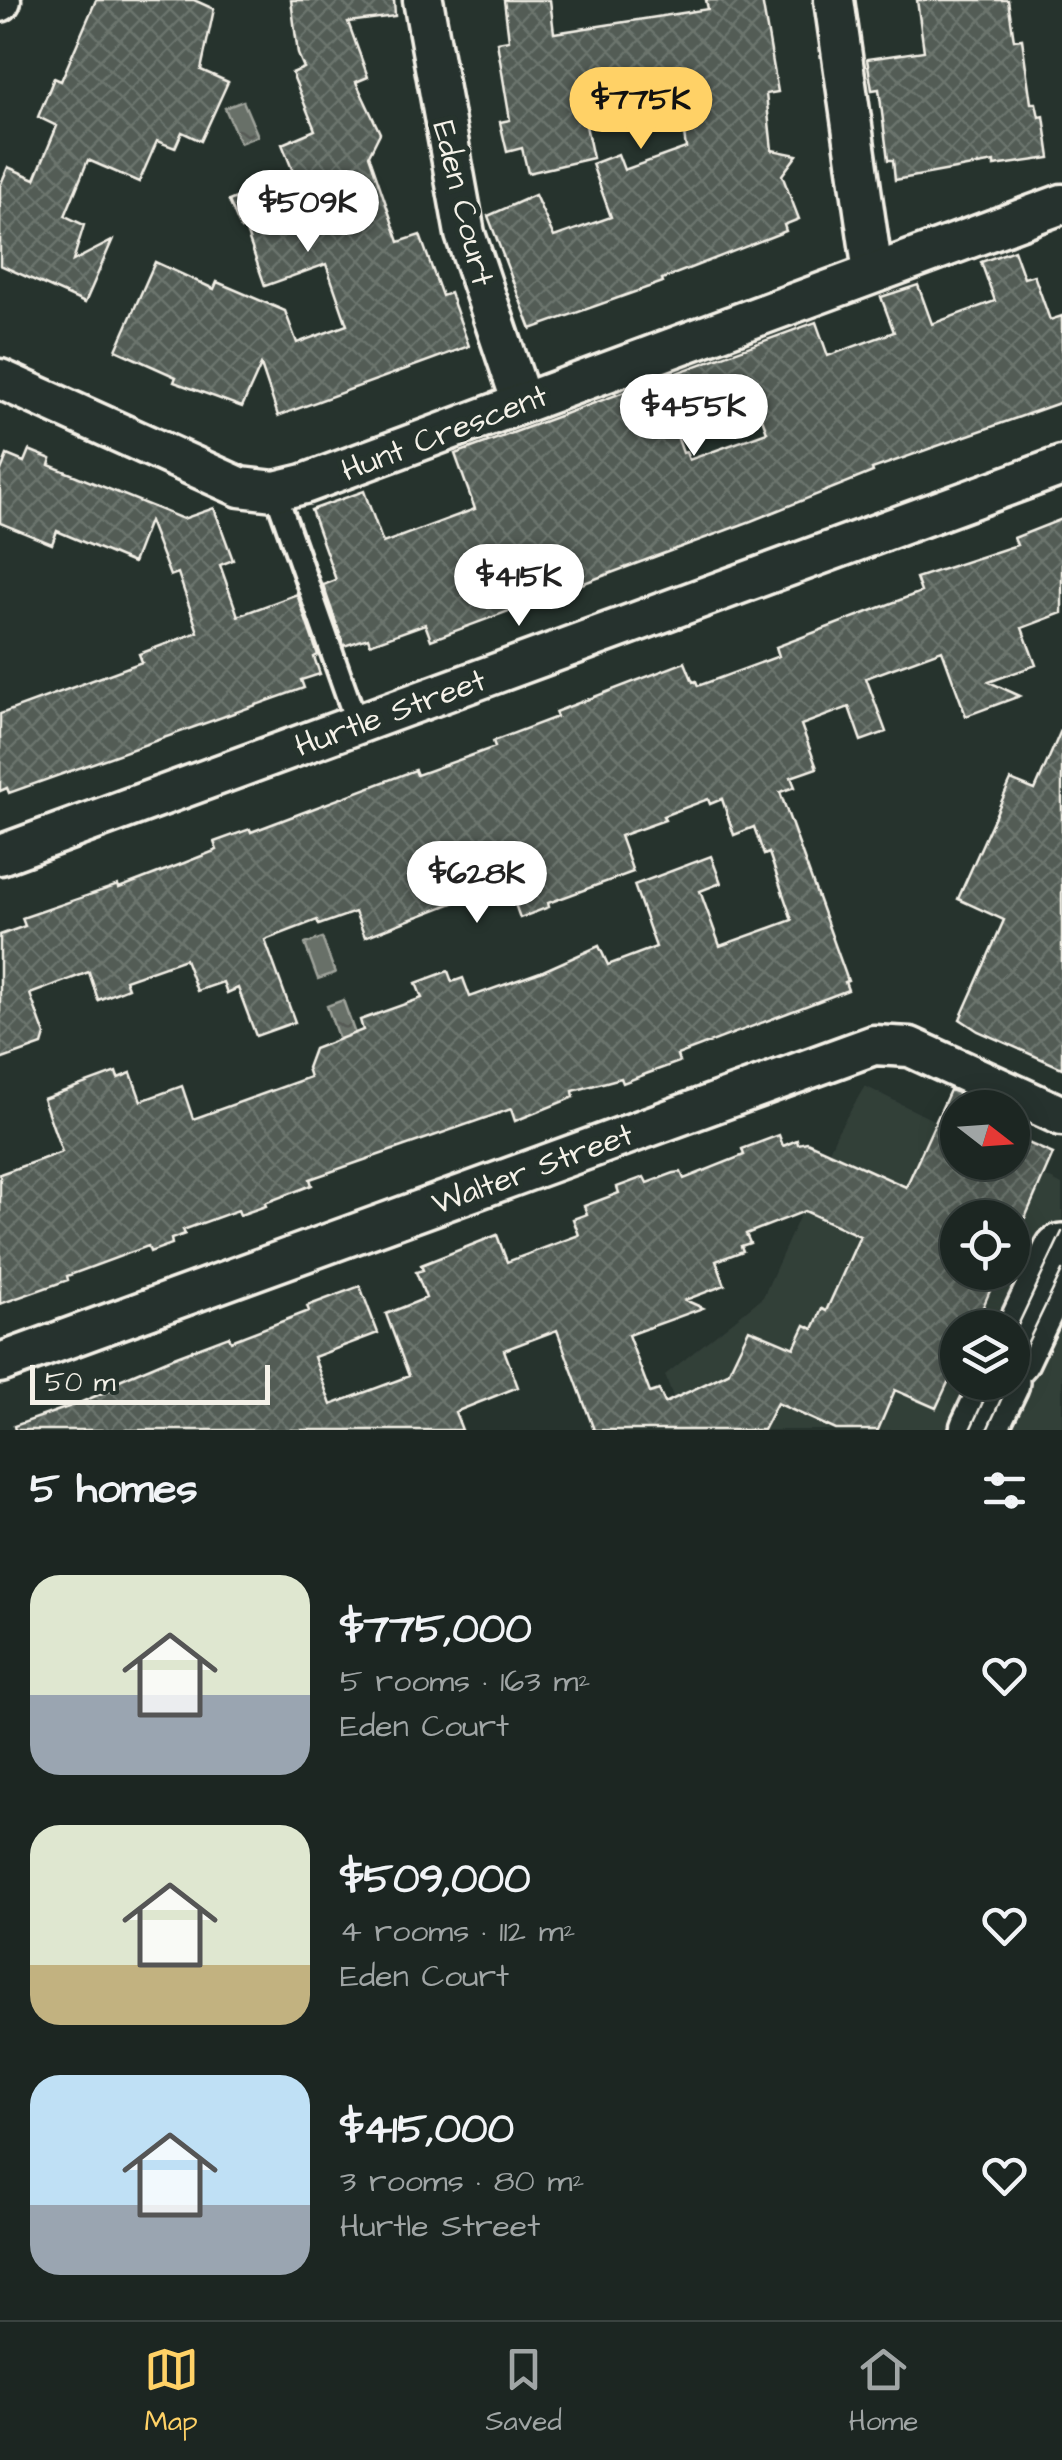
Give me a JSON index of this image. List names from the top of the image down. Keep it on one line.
{"streets":{"street":["Eden Court","Hunt Crescent","Hurtle Street","Walter Street"]},"crossings":[["Eden Court","Hunt Crescent"]],"scale_bar":"50 m","north":"right","page":{"price":["$775K","$509K","$455K","$415K","$628K"],"scale":"50 m","heading":"5 homes","list":[{"name":"$775,000","note":"5 rooms · 163 m² · Eden Court"},{"name":"$509,000","note":"4 rooms · 112 m² · Eden Court"},{"name":"$415,000","note":"3 rooms · 80 m² · Hurtle Street"}],"tabs":["Map","Saved","Home"]}}
